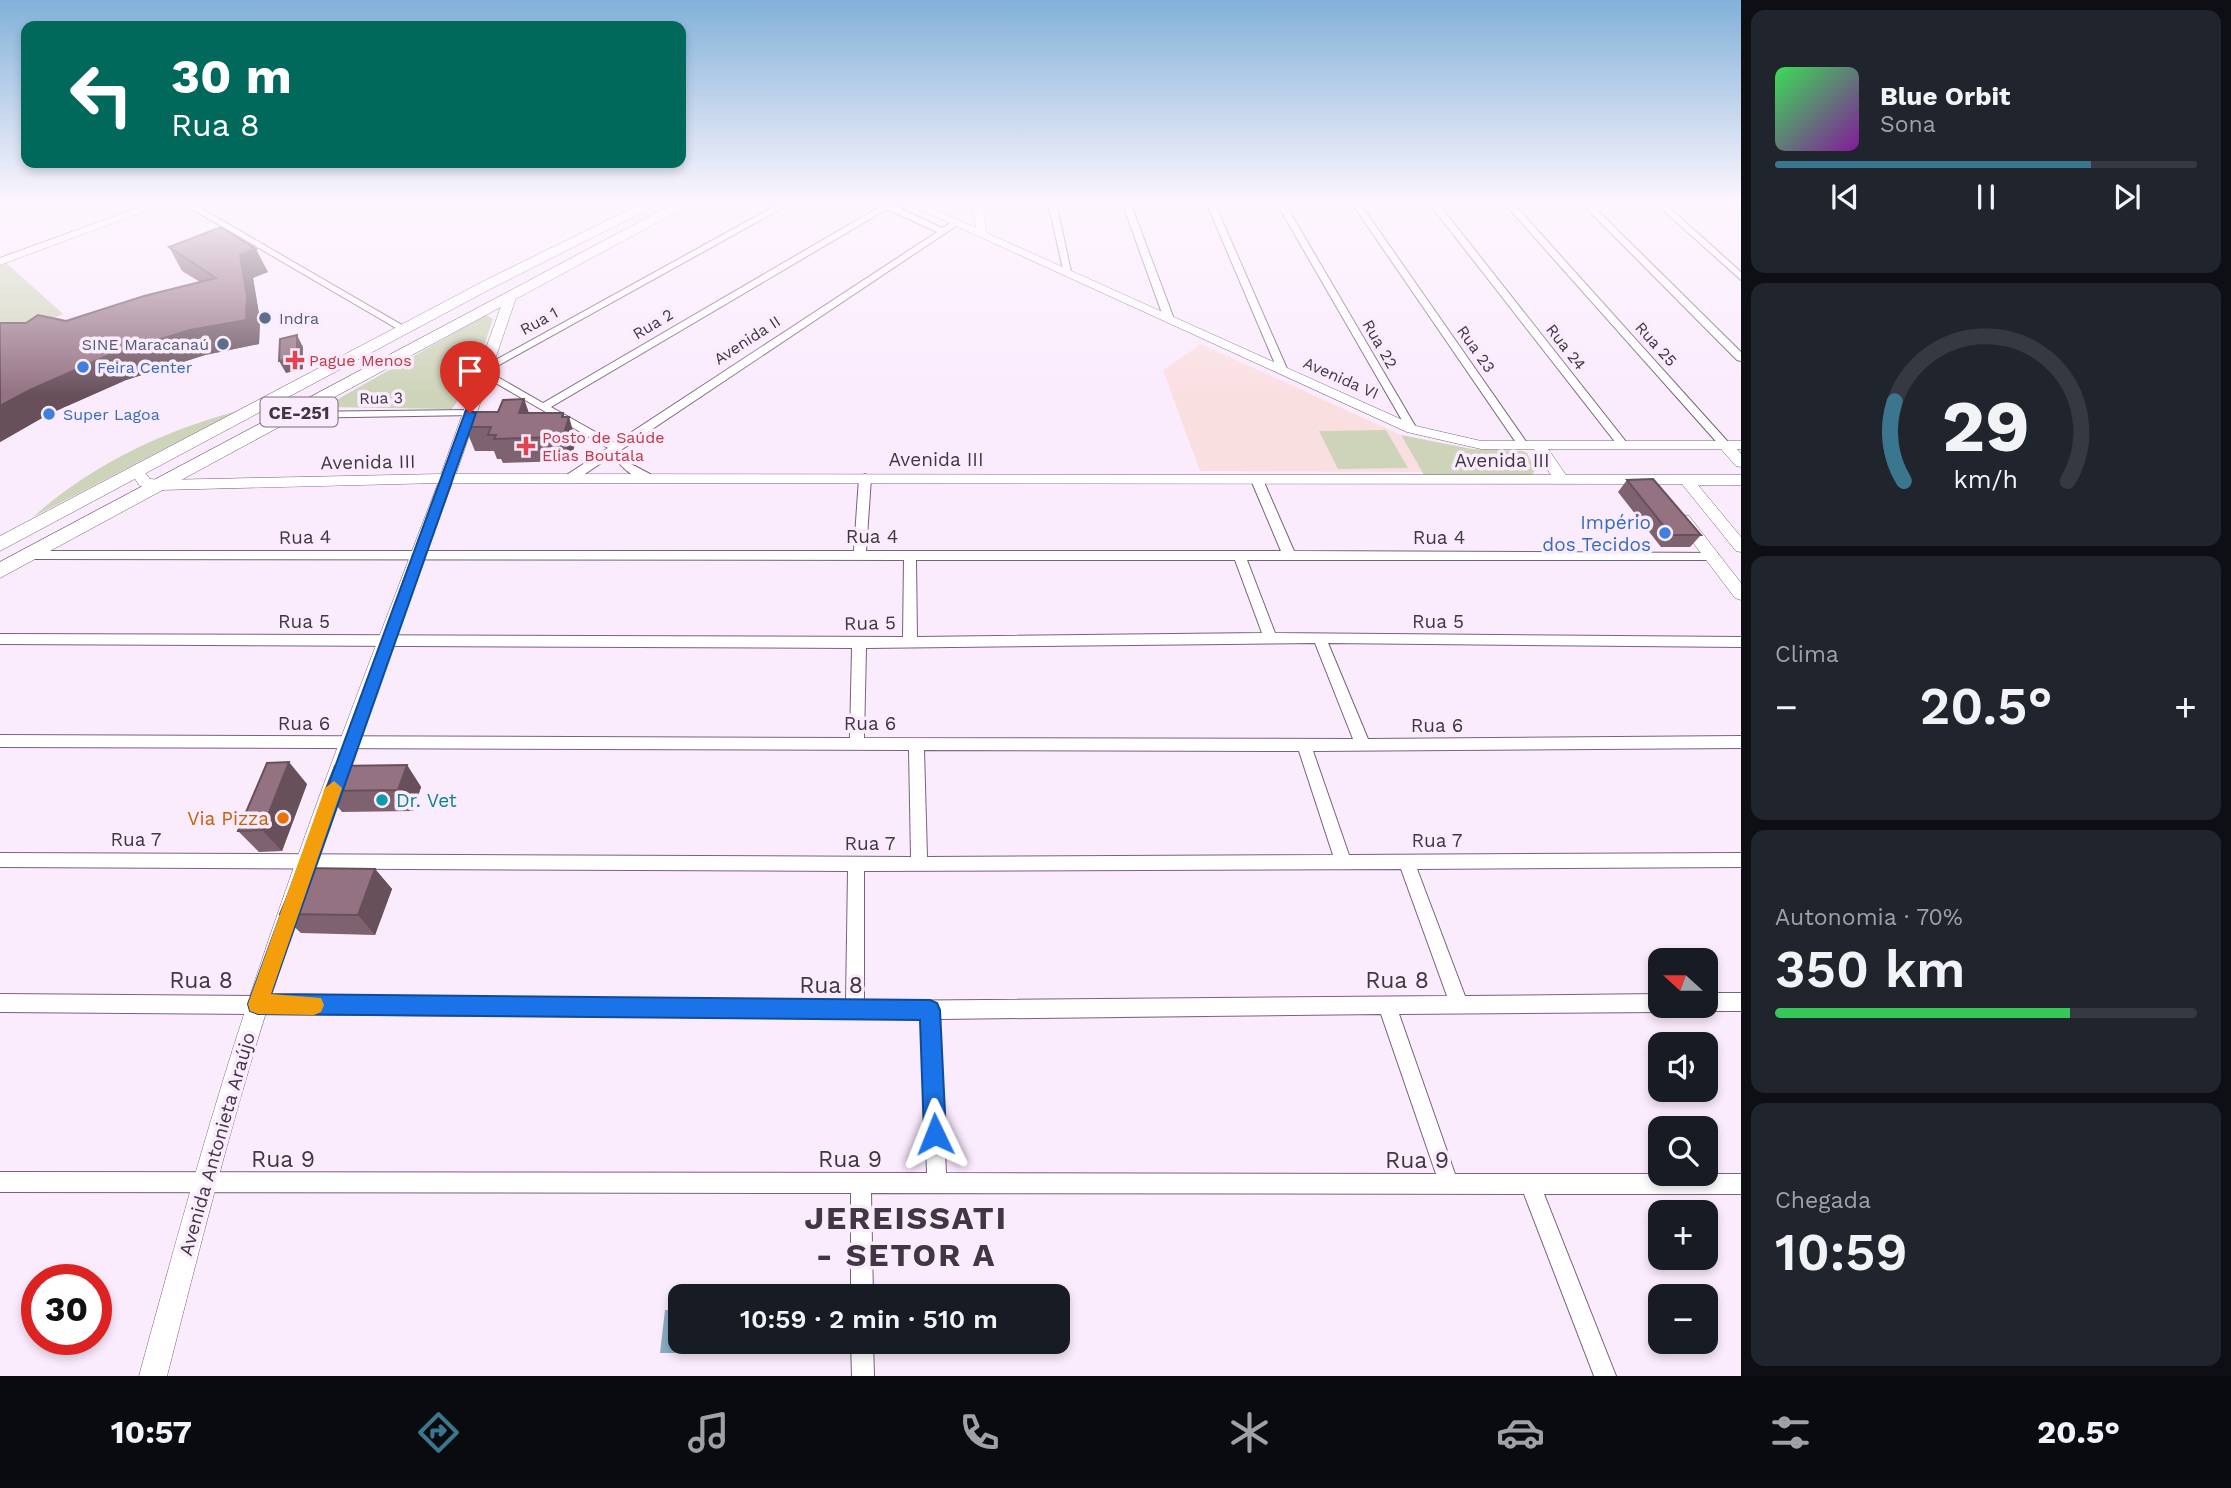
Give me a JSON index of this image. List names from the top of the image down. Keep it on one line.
{"streets":{"main road":["CE-251"],"street":["Rua 1","Rua 2","Avenida II","Rua 22","Rua 25","Rua 24","Rua 23","Avenida VI","Rua 3","Avenida III","Rua 4","Rua 5","Rua 6","Rua 7","Rua 8","Avenida Antonieta Araújo","Rua 9"]},"crossings":[["Rua 1","Avenida Antonieta Araújo"],["Avenida II","Avenida III"],["Rua 22","Avenida VI"],["Rua 25","Avenida VI"],["Rua 24","Avenida VI"],["Rua 23","Avenida VI"],["Rua 3","CE-251"],["Rua 3","Avenida Antonieta Araújo"],["CE-251","Avenida III"],["CE-251","Rua 4"],["CE-251","Avenida Antonieta Araújo"],["Avenida III","Avenida Antonieta Araújo"],["Rua 4","Avenida Antonieta Araújo"],["Rua 5","Avenida Antonieta Araújo"],["Rua 6","Avenida Antonieta Araújo"],["Rua 7","Avenida Antonieta Araújo"],["Rua 8","Avenida Antonieta Araújo"],["Avenida Antonieta Araújo","Rua 9"]],"districts":["JEREISSATI - SETOR A"],"places":{"other":["Indra","SINE Maracanaú","Feira Center","Super Lagoa","Império dos Tecidos","Dr. Vet","Via Pizza"],"health":["Pague Menos","Posto de Saúde Elias Boutala"]},"north":"left","page":{"turn":["30 m","Rua 8"],"song":["Blue Orbit","Sona"],"tile":["Clima",["Autonomia · 70%","350 km"],["Chegada","10:59"]],"heat":["−","20.5°","+"],"map_buttons":["+","−"],"limit":"30","trip":"10:59 · 2 min · 510 m","tabs":["10:57","20.5°"],"gauge":["29","km/h"]}}
